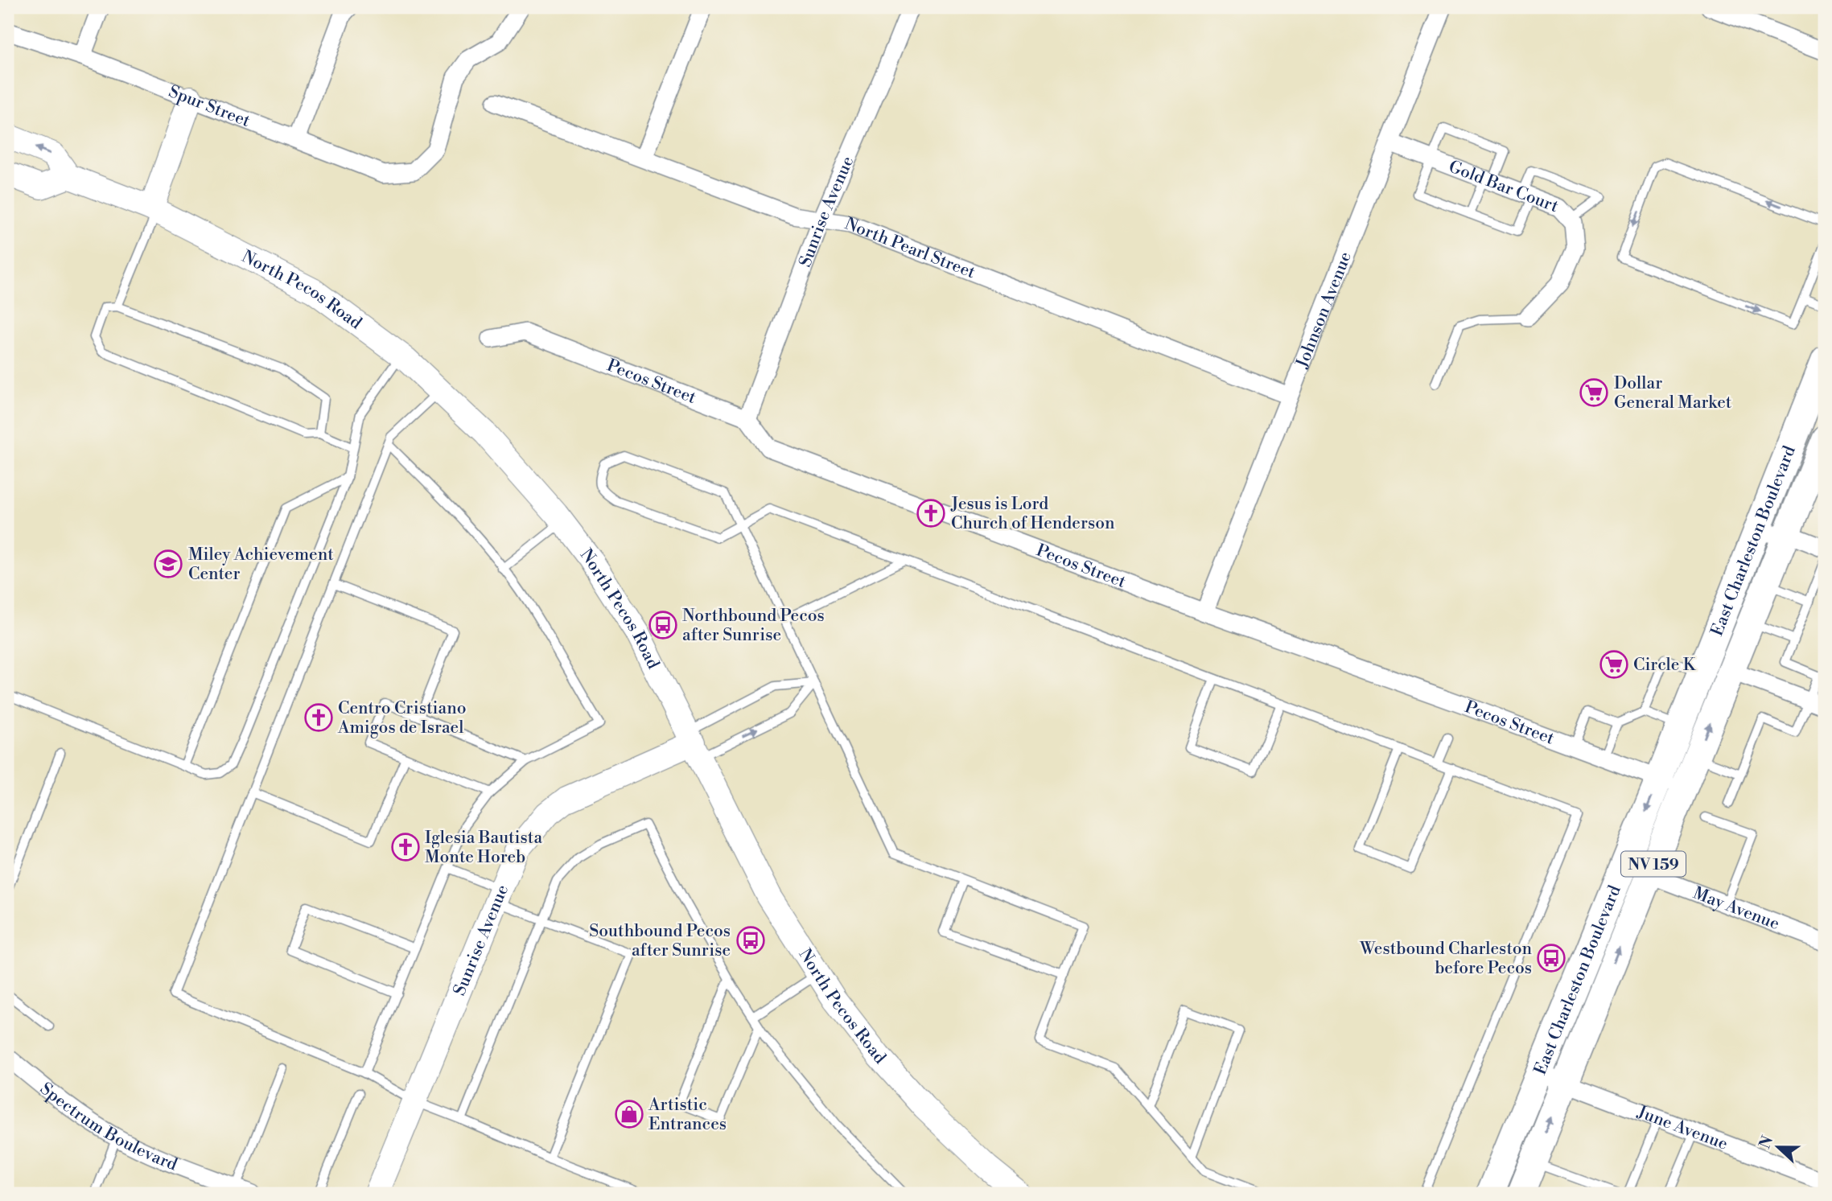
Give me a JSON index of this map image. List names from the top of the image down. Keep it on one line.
{"streets":{"main road":["Sunrise Avenue","North Pecos Road","East Charleston Boulevard","NV 159"],"street":["Spur Street","Gold Bar Court","North Pearl Street","Johnson Avenue","Pecos Street","May Avenue","Spectrum Boulevard","June Avenue"]},"crossings":[["Gold Bar Court","Johnson Avenue"],["Sunrise Avenue","North Pearl Street"],["Sunrise Avenue","North Pecos Road"],["Sunrise Avenue","Pecos Street"],["North Pearl Street","Johnson Avenue"],["Johnson Avenue","Pecos Street"],["Pecos Street","East Charleston Boulevard"],["East Charleston Boulevard","May Avenue"],["East Charleston Boulevard","June Avenue"]],"places":{"supermarket":["Dollar General Market","Circle K"],"church":["Jesus is Lord Church of Henderson","Centro Cristiano Amigos de Israel","Iglesia Bautista Monte Horeb"],"school or university":["Miley Achievement Center"],"bus stop":["Northbound Pecos after Sunrise","Southbound Pecos after Sunrise","Westbound Charleston before Pecos"],"shop":["Artistic Entrances"]},"north":"left"}
